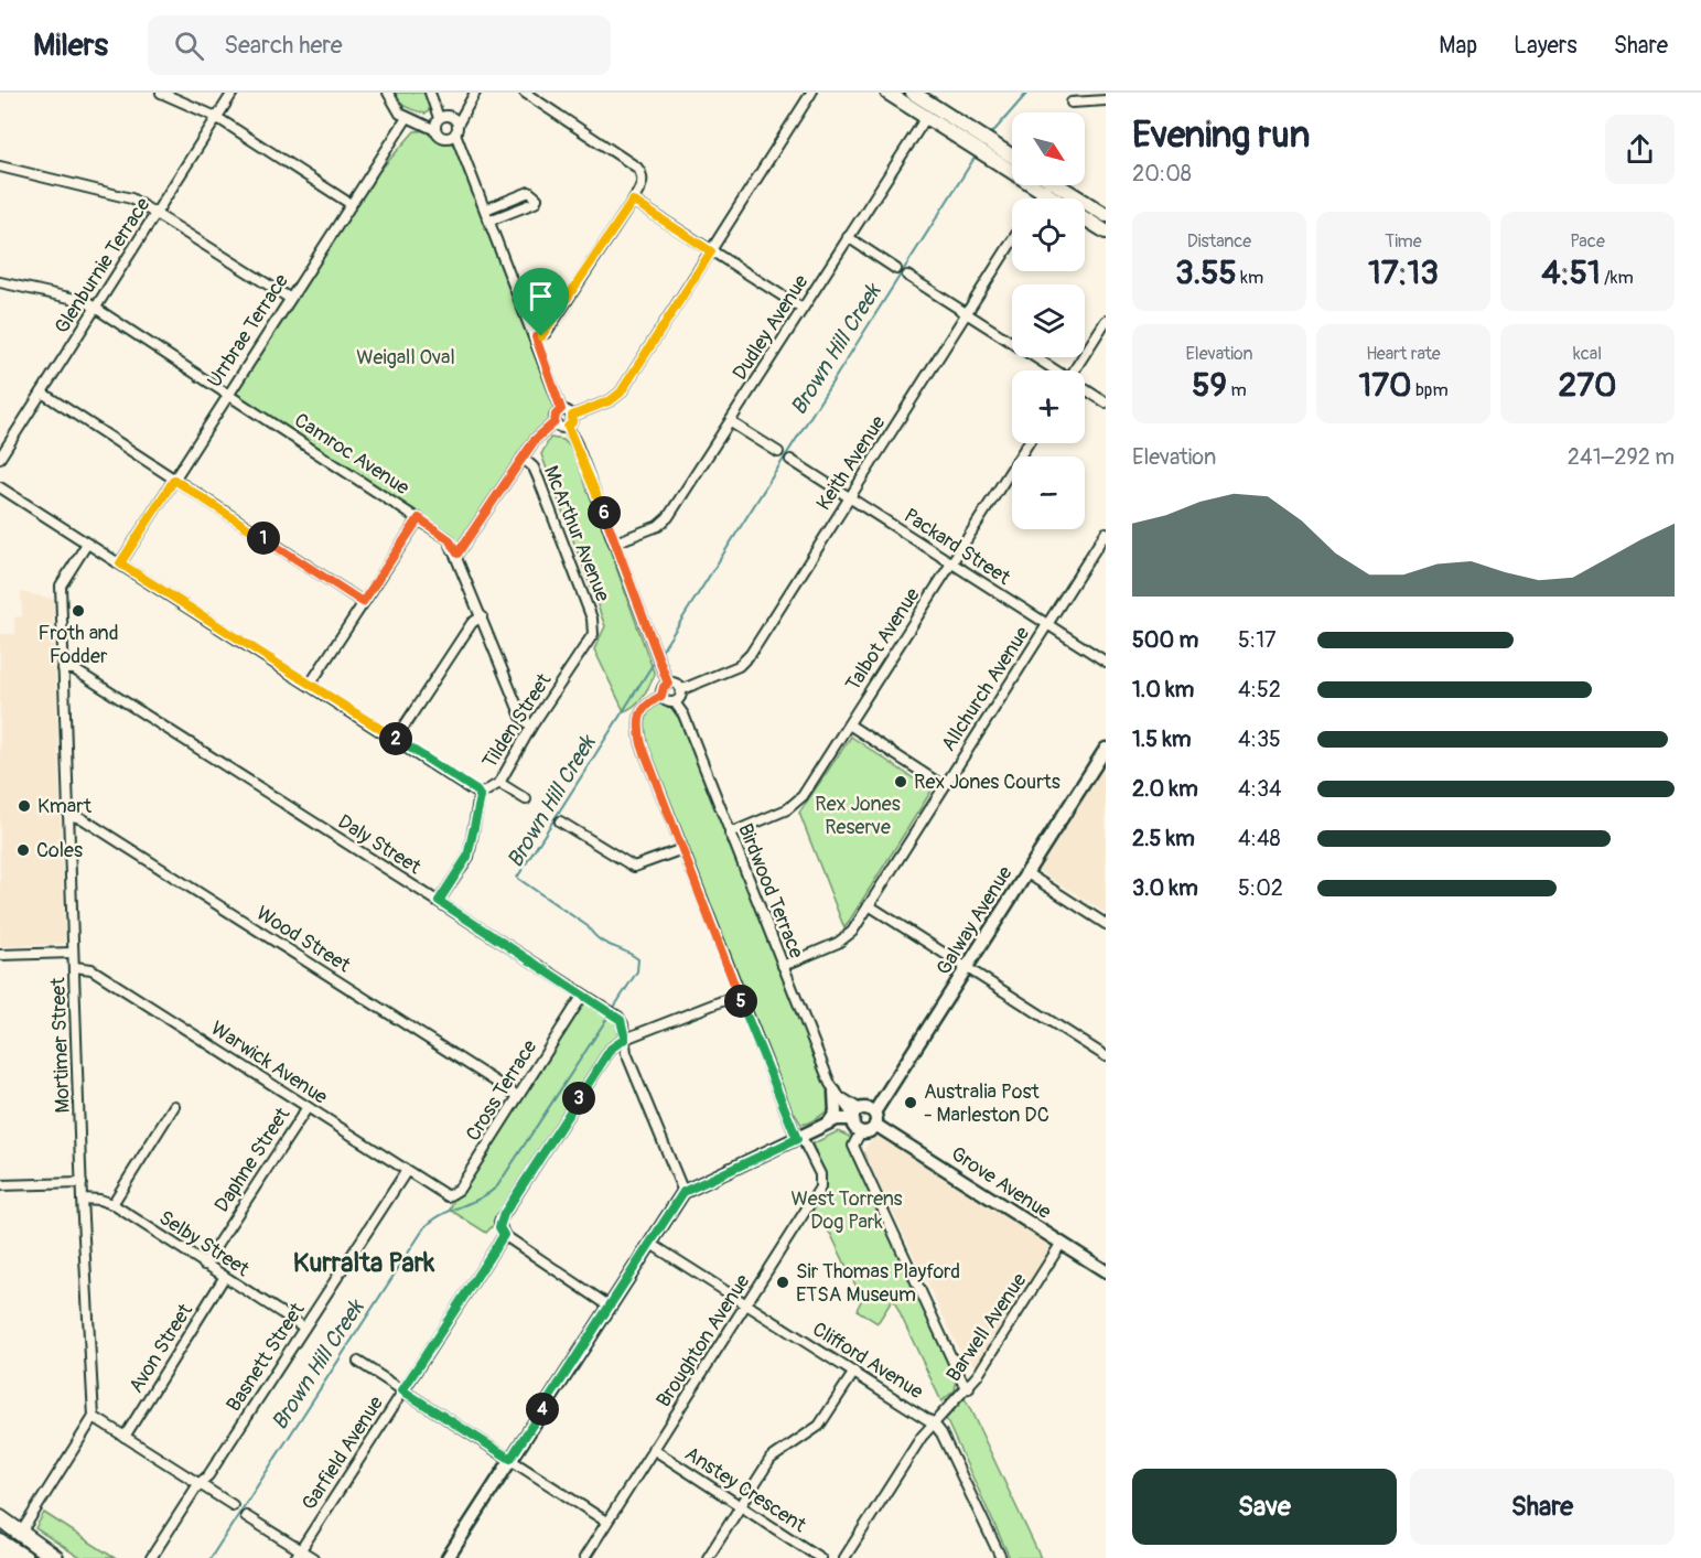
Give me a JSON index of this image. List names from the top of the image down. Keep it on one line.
{"streets":{"street":["Glenburnie Terrace","Dudley Avenue","Urrbrae Terrace","Camroc Avenue","Keith Avenue","McArthur Avenue","Packard Street","Talbot Avenue","Allchurch Avenue","Tilden Street","Daly Street","Birdwood Terrace","Galway Avenue","Wood Street","Mortimer Street","Warwick Avenue","Cross Terrace","Daphne Street","Grove Avenue","Selby Street","Barwell Avenue","Broughton Avenue","Avon Street","Basnett Street","Clifford Avenue","Garfield Avenue","Anstey Crescent"]},"crossings":[["Glenburnie Terrace","Camroc Avenue"],["Urrbrae Terrace","Camroc Avenue"],["Keith Avenue","Packard Street"],["Keith Avenue","Birdwood Terrace"],["McArthur Avenue","Tilden Street"],["Packard Street","Talbot Avenue"],["Packard Street","Allchurch Avenue"],["Talbot Avenue","Birdwood Terrace"],["Allchurch Avenue","Birdwood Terrace"],["Tilden Street","Daly Street"],["Daly Street","Mortimer Street"],["Daly Street","Cross Terrace"],["Daly Street","Garfield Avenue"],["Wood Street","Mortimer Street"],["Wood Street","Cross Terrace"],["Mortimer Street","Warwick Avenue"],["Mortimer Street","Selby Street"],["Warwick Avenue","Cross Terrace"],["Warwick Avenue","Daphne Street"],["Warwick Avenue","Basnett Street"],["Daphne Street","Selby Street"],["Grove Avenue","Barwell Avenue"],["Selby Street","Avon Street"],["Selby Street","Basnett Street"],["Barwell Avenue","Clifford Avenue"],["Broughton Avenue","Clifford Avenue"],["Broughton Avenue","Anstey Crescent"]],"districts":["Kurralta Park"],"water":["Brown Hill Creek"],"parks":["Weigall Oval","Rex Jones Reserve","West Torrens Dog Park"],"places":["Froth and Fodder","Rex Jones Courts","Kmart","Coles","Australia Post - Marleston DC","Sir Thomas Playford ETSA Museum"],"north":"bottom right","page":{"header":"Milers","search":"Search here","nav":["Map","Layers","Share"],"heading":["Evening run","20:08"],"map_buttons":["+","−"],"stats":[["Distance","3.55 km"],["Time","17:13"],["Pace","4:51 /km"],["Elevation","59 m"],["Heart rate","170 bpm"],["kcal","270"]],"chart":["Elevation","241–292 m"],"pins":["6","1","2","5","3","4"],"list":[{"name":"500 m","note":"5:17"},{"name":"1.0 km","note":"4:52"},{"name":"1.5 km","note":"4:35"},{"name":"2.0 km","note":"4:34"},{"name":"2.5 km","note":"4:48"},{"name":"3.0 km","note":"5:02"}],"buttons":["Save","Share"]}}
